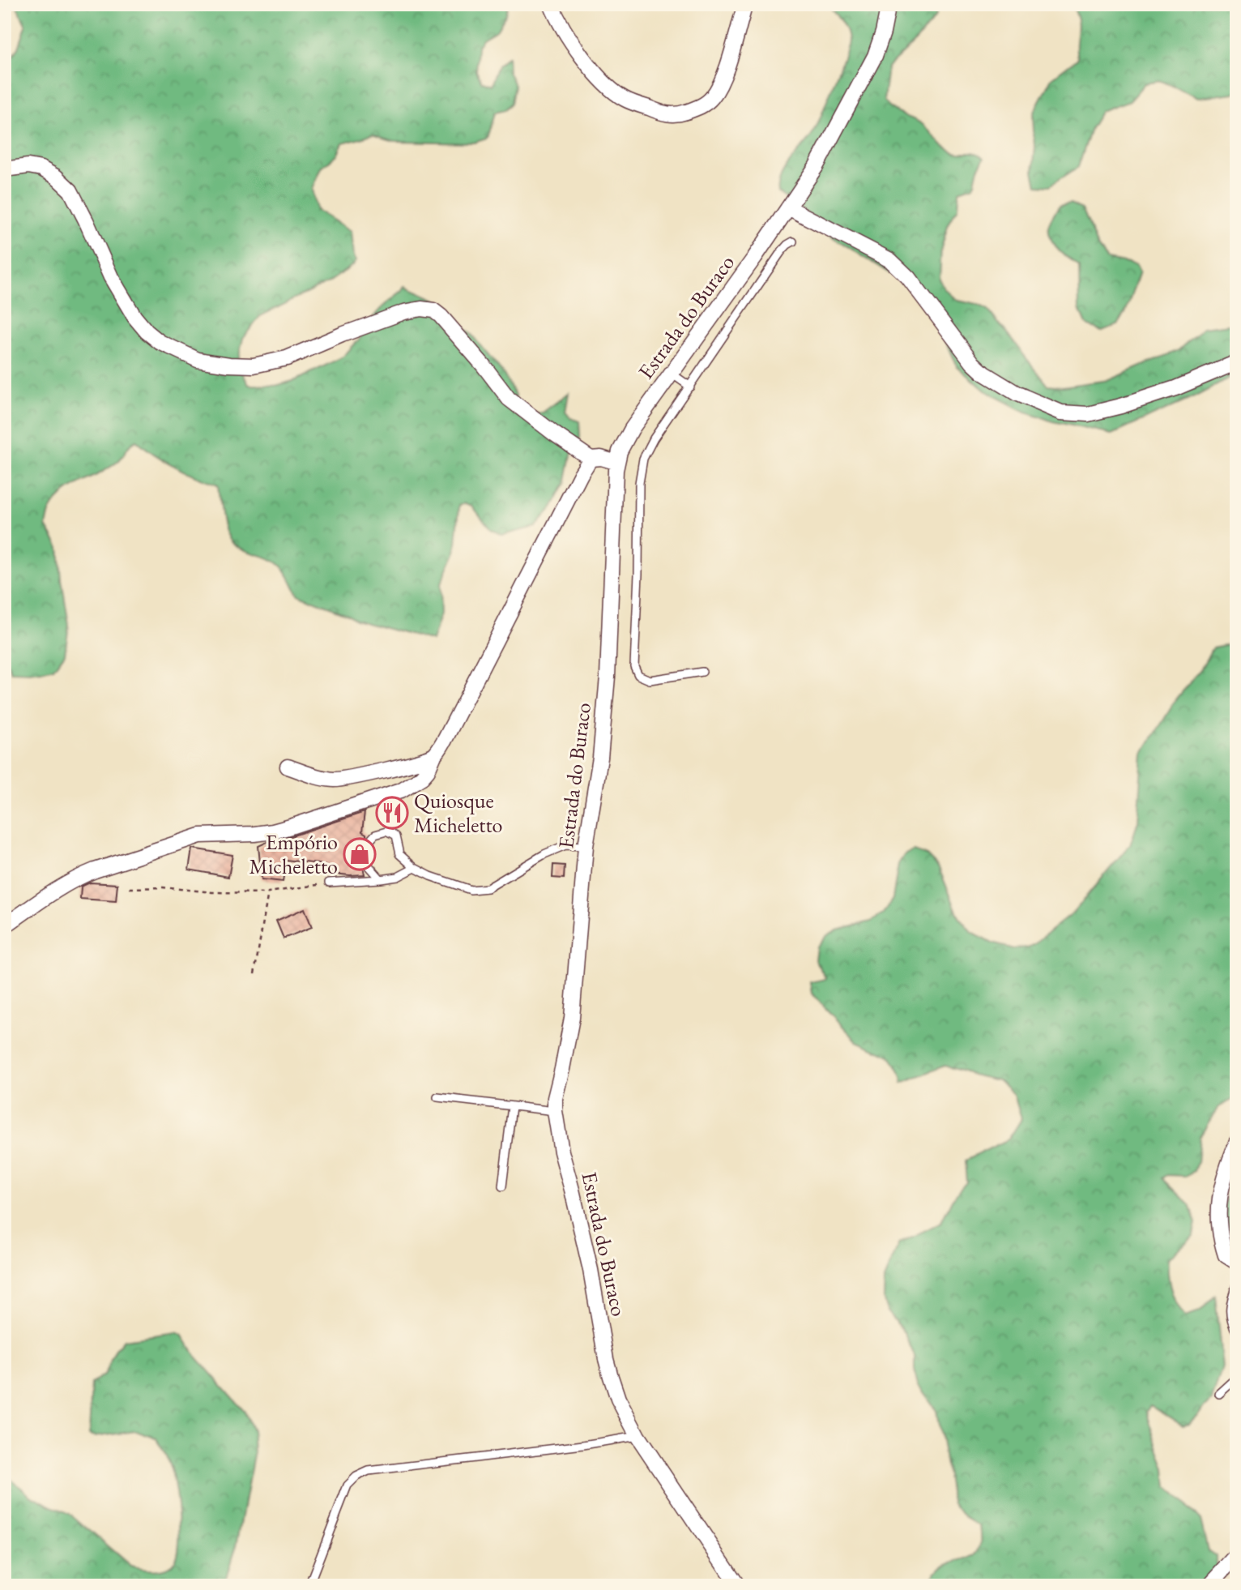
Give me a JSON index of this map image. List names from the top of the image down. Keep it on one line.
{"streets":{"street":["Estrada do Buraco"]},"places":{"restaurant":["Quiosque Micheletto"],"shop":["Empório Micheletto"]}}
